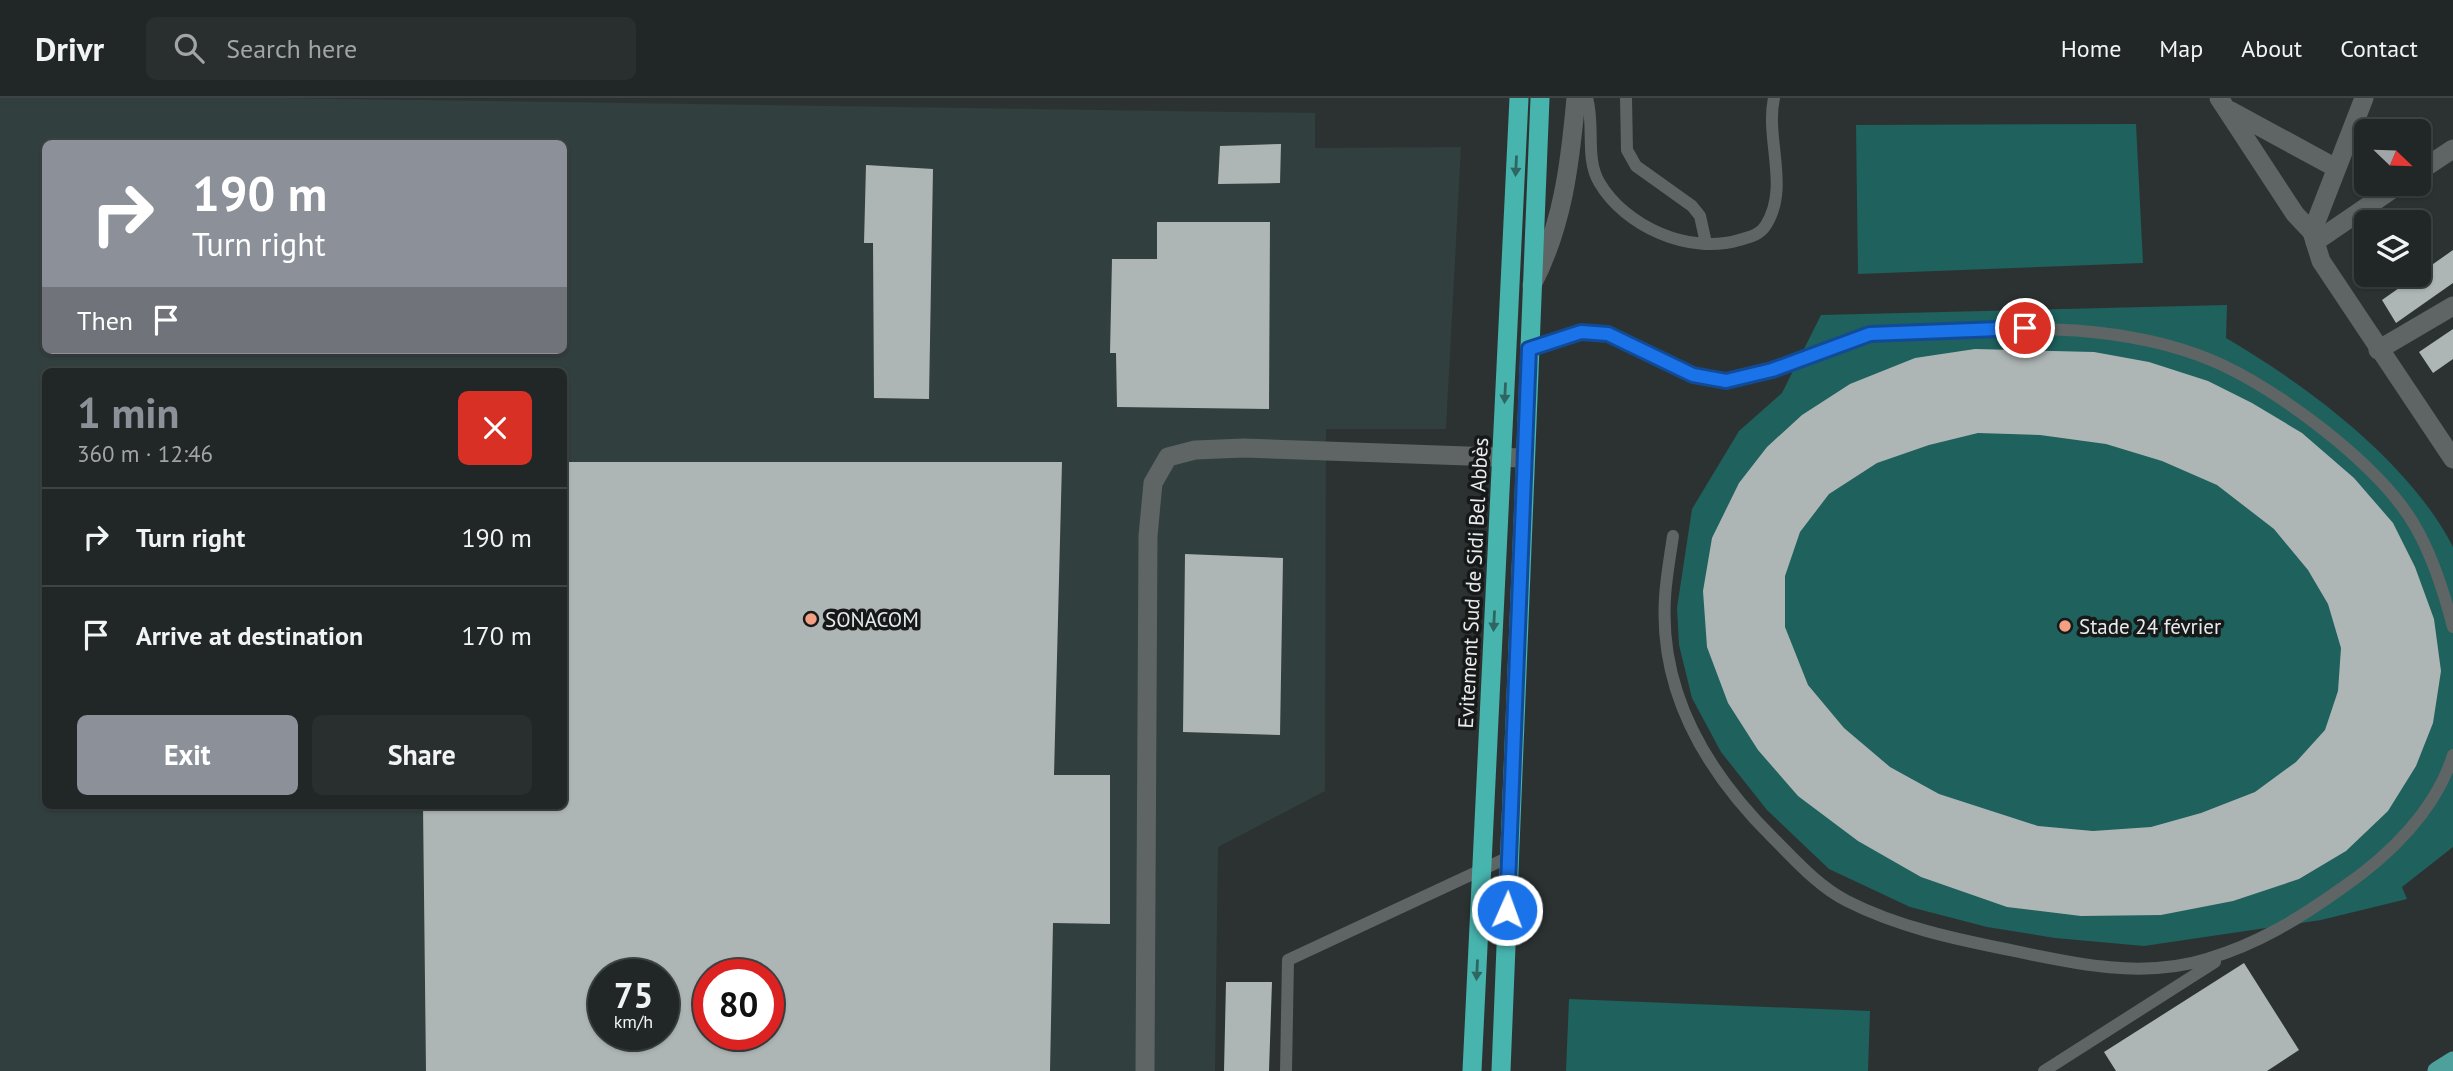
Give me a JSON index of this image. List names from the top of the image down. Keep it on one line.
{"streets":{"highway":["Evitement Sud de Sidi Bel Abbès"]},"places":["SONACOM","Stade 24 février"],"north":"bottom right","page":{"header":"Drivr","search":"Search here","nav":["Home","Map","About","Contact"],"turn":["190 m","Turn right"],"then":"Then","heading":["1 min","360 m · 12:46"],"list":[{"name":"Turn right","value":"190 m"},{"name":"Arrive at destination","value":"170 m"}],"buttons":["Exit","Share"],"speed":"75 km/h","limit":"80"}}
